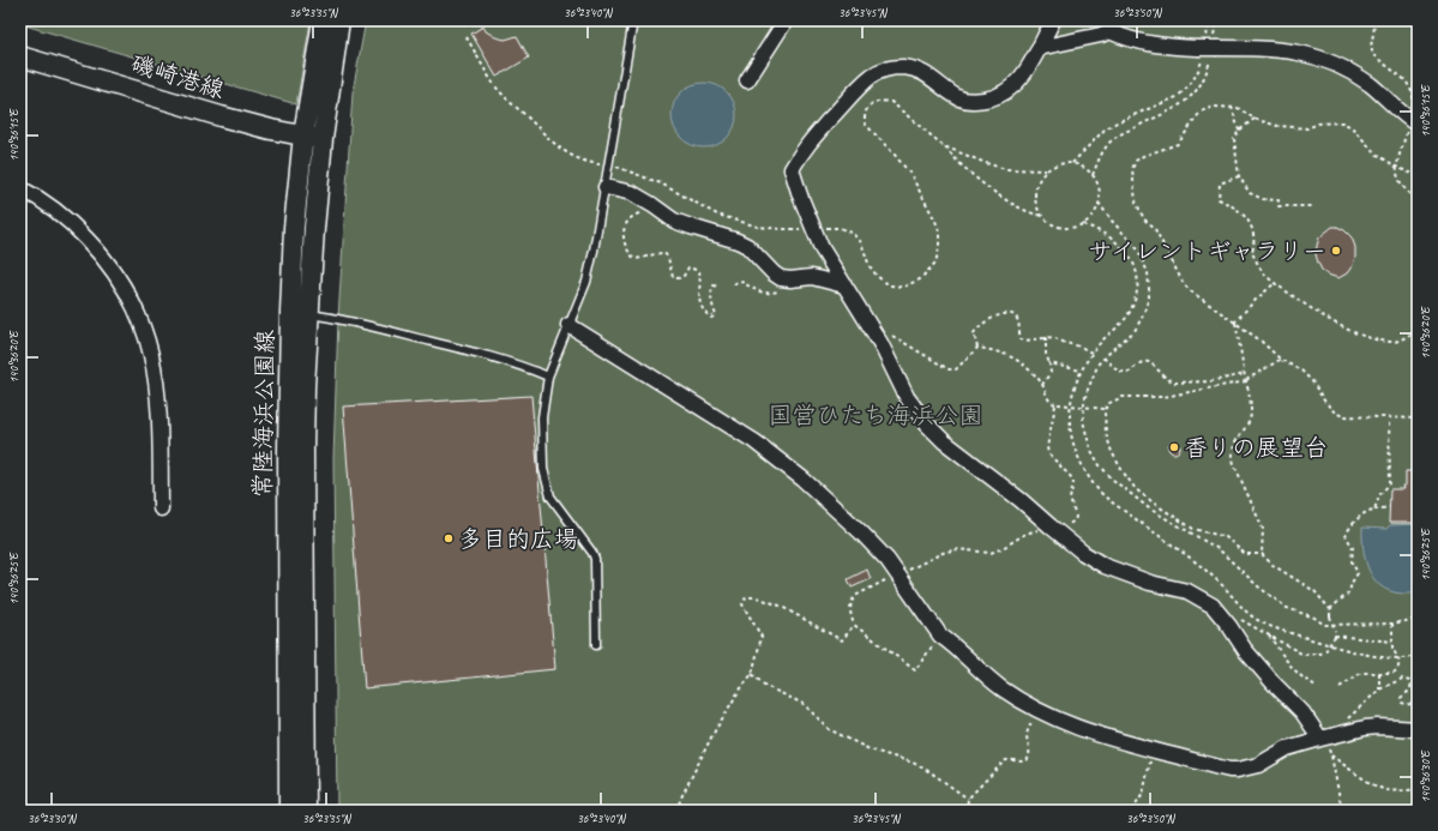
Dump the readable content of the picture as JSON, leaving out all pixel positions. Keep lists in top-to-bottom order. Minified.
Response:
{"streets":{"main road":["磯崎港線","常陸海浜公園線"]},"crossings":[["磯崎港線","常陸海浜公園線"]],"parks":["国営ひたち海浜公園"],"places":["サイレントギャラリー","香りの展望台","多目的広場"],"coordinates":["36°23'35\"N","36°23'40\"N","36°23'45\"N","36°23'50\"N","140°36'15\"E","140°36'20\"E","140°36'25\"E","140°36'30\"E","36°23'30\"N"]}
